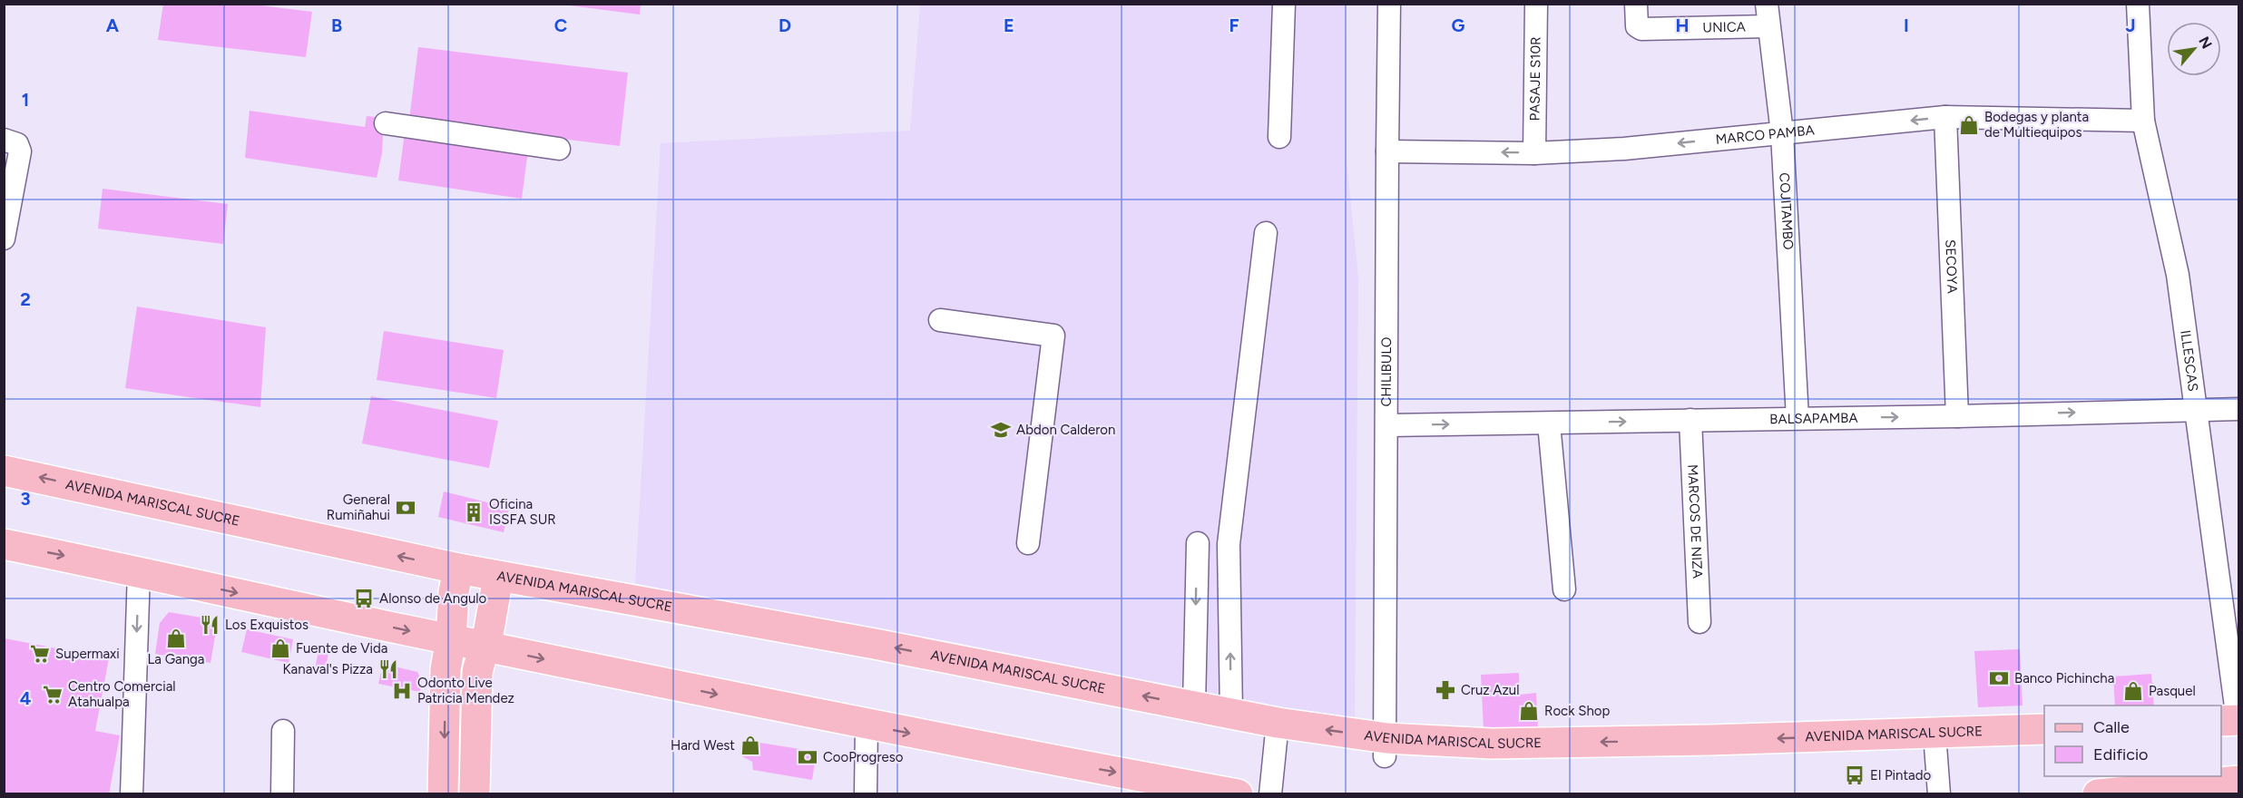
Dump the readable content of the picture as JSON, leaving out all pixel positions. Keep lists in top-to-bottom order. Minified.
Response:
{"streets":{"main road":["AVENIDA MARISCAL SUCRE"],"street":["UNICA","PASAJE S10R","MARCO PAMBA","COJITAMBO","SECOYA","ILLESCAS","CHILIBULO","BALSAPAMBA","MARCOS DE NIZA"]},"crossings":[["UNICA","COJITAMBO"],["PASAJE S10R","MARCO PAMBA"],["MARCO PAMBA","COJITAMBO"],["MARCO PAMBA","SECOYA"],["MARCO PAMBA","ILLESCAS"],["MARCO PAMBA","CHILIBULO"],["COJITAMBO","BALSAPAMBA"],["SECOYA","BALSAPAMBA"],["ILLESCAS","BALSAPAMBA"],["CHILIBULO","BALSAPAMBA"],["CHILIBULO","AVENIDA MARISCAL SUCRE"],["BALSAPAMBA","MARCOS DE NIZA"]],"one_way":["MARCO PAMBA","BALSAPAMBA"],"places":{"shop":["Bodegas y planta de Multiequipos","La Ganga","Fuente de Vida","Pasquel","Rock Shop","Hard West"],"school or university":["Abdon Calderon"],"bank":["General Rumiñahui","Banco Pichincha","CooProgreso"],"building":["Oficina ISSFA SUR"],"bus stop":["Alonso de Angulo","El Pintado"],"restaurant":["Los Exquistos","Kanaval's Pizza"],"supermarket":["Supermaxi","Centro Comercial Atahualpa"],"pharmacy":["Cruz Azul"],"hospital":["Odonto Live Patricia Mendez"]},"legend":["Calle","Edificio"],"north":"top right","grid":{"columns":["A","B","C","D","E","F","G","H","I","J"],"rows":["1","2","3","4"]}}
